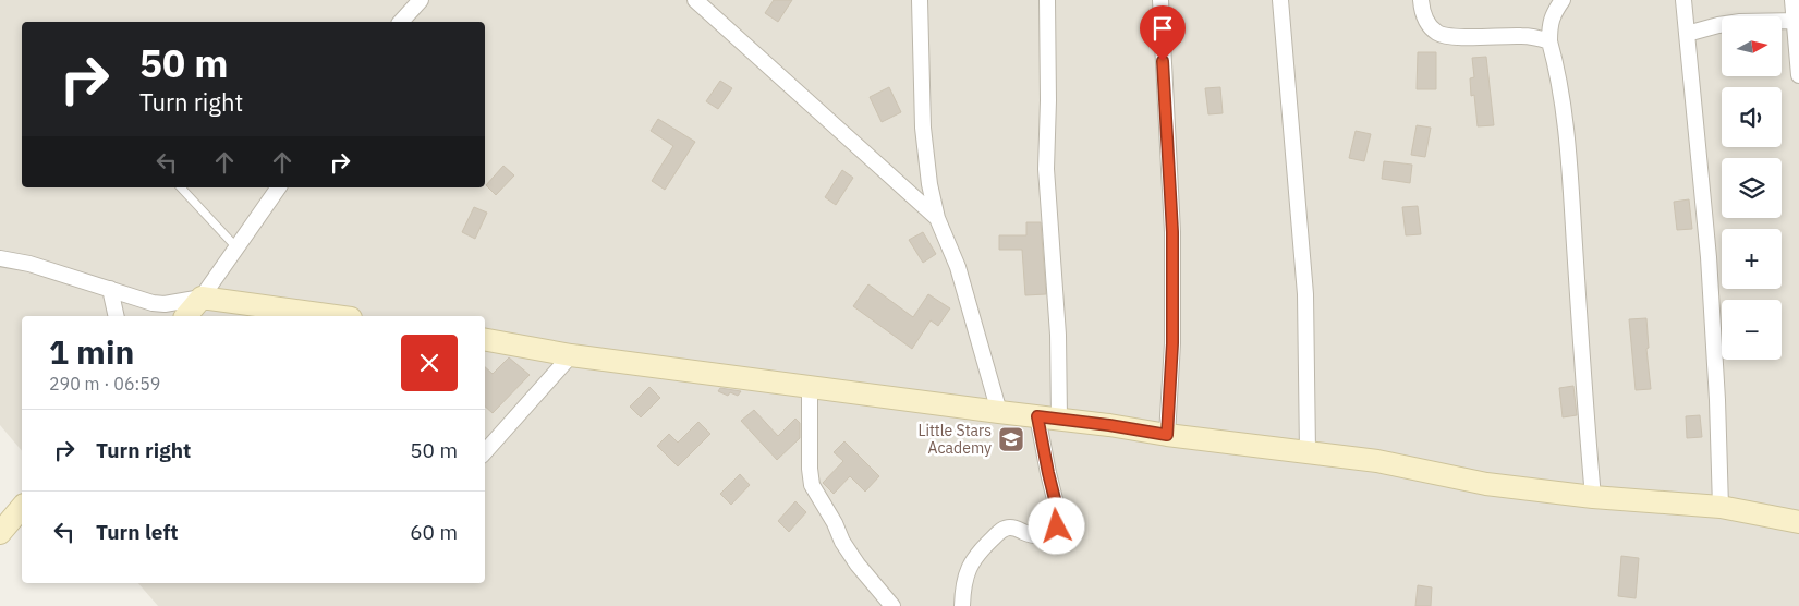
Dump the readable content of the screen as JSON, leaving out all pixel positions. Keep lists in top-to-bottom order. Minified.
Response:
{"places":{"school or university":["Little Stars Academy"]},"north":"right","page":{"map_buttons":["+","−"],"turn":["50 m","Turn right"],"heading":["1 min","290 m · 06:59"],"list":[{"name":"Turn right","value":"50 m"},{"name":"Turn left","value":"60 m"}]}}
